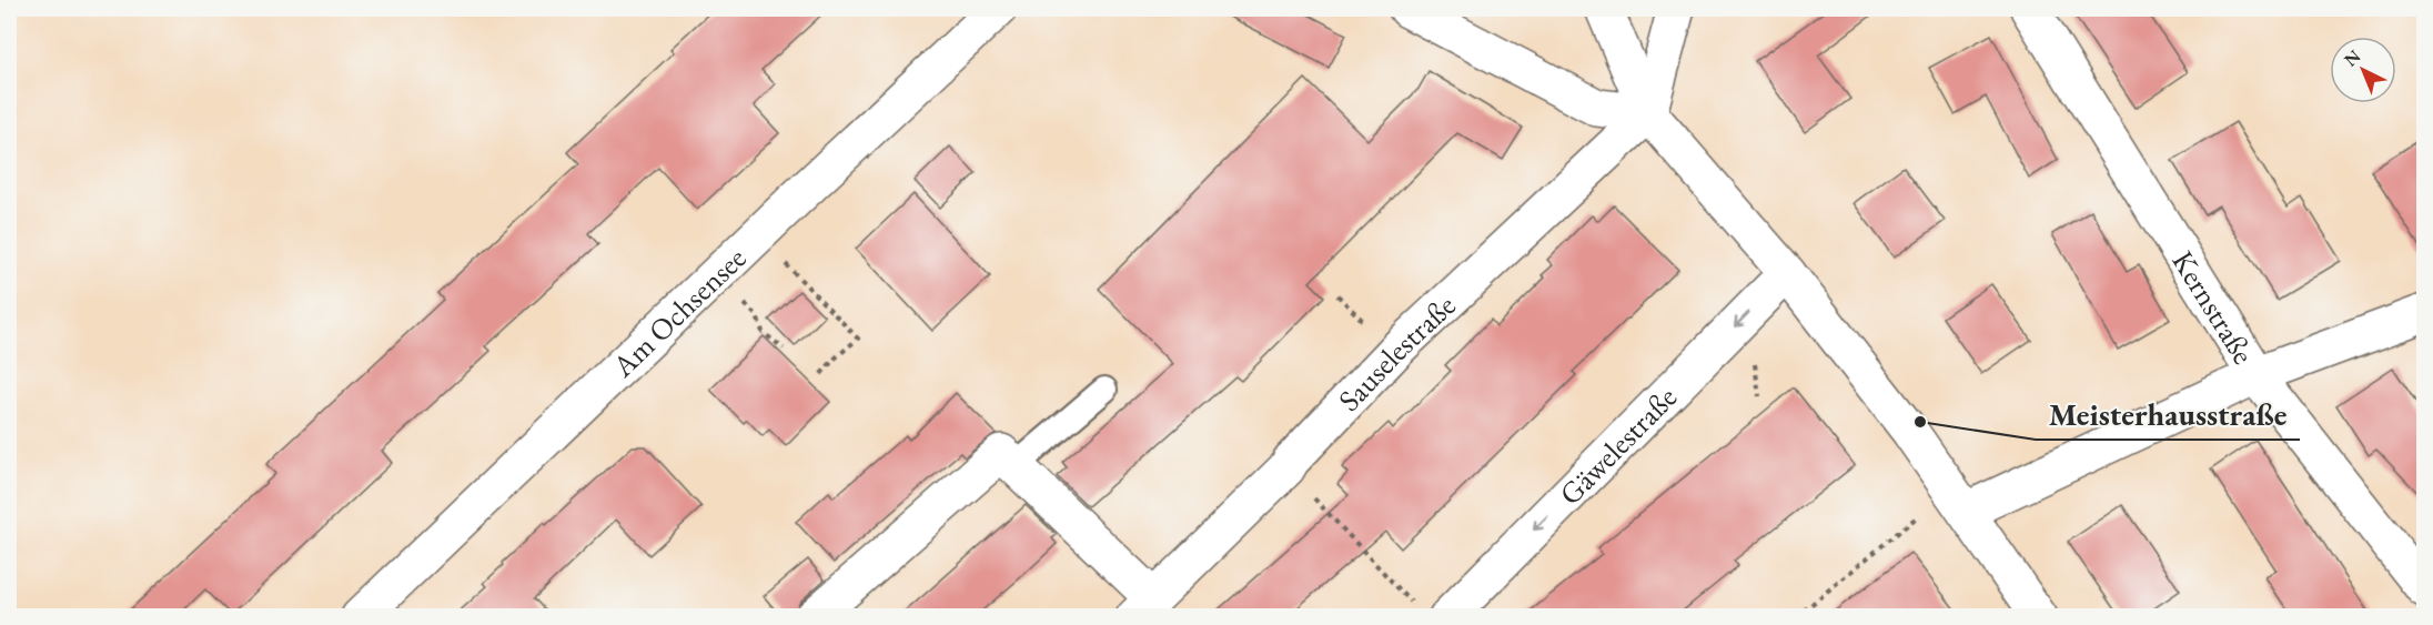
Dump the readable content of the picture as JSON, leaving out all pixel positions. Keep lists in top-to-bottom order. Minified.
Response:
{"streets":{"street":["Kernstraße","Am Ochsensee","Sauselestraße","Gäwelestraße"]},"one_way":["Gäwelestraße"],"places":["Meisterhausstraße"],"north":"top left"}
